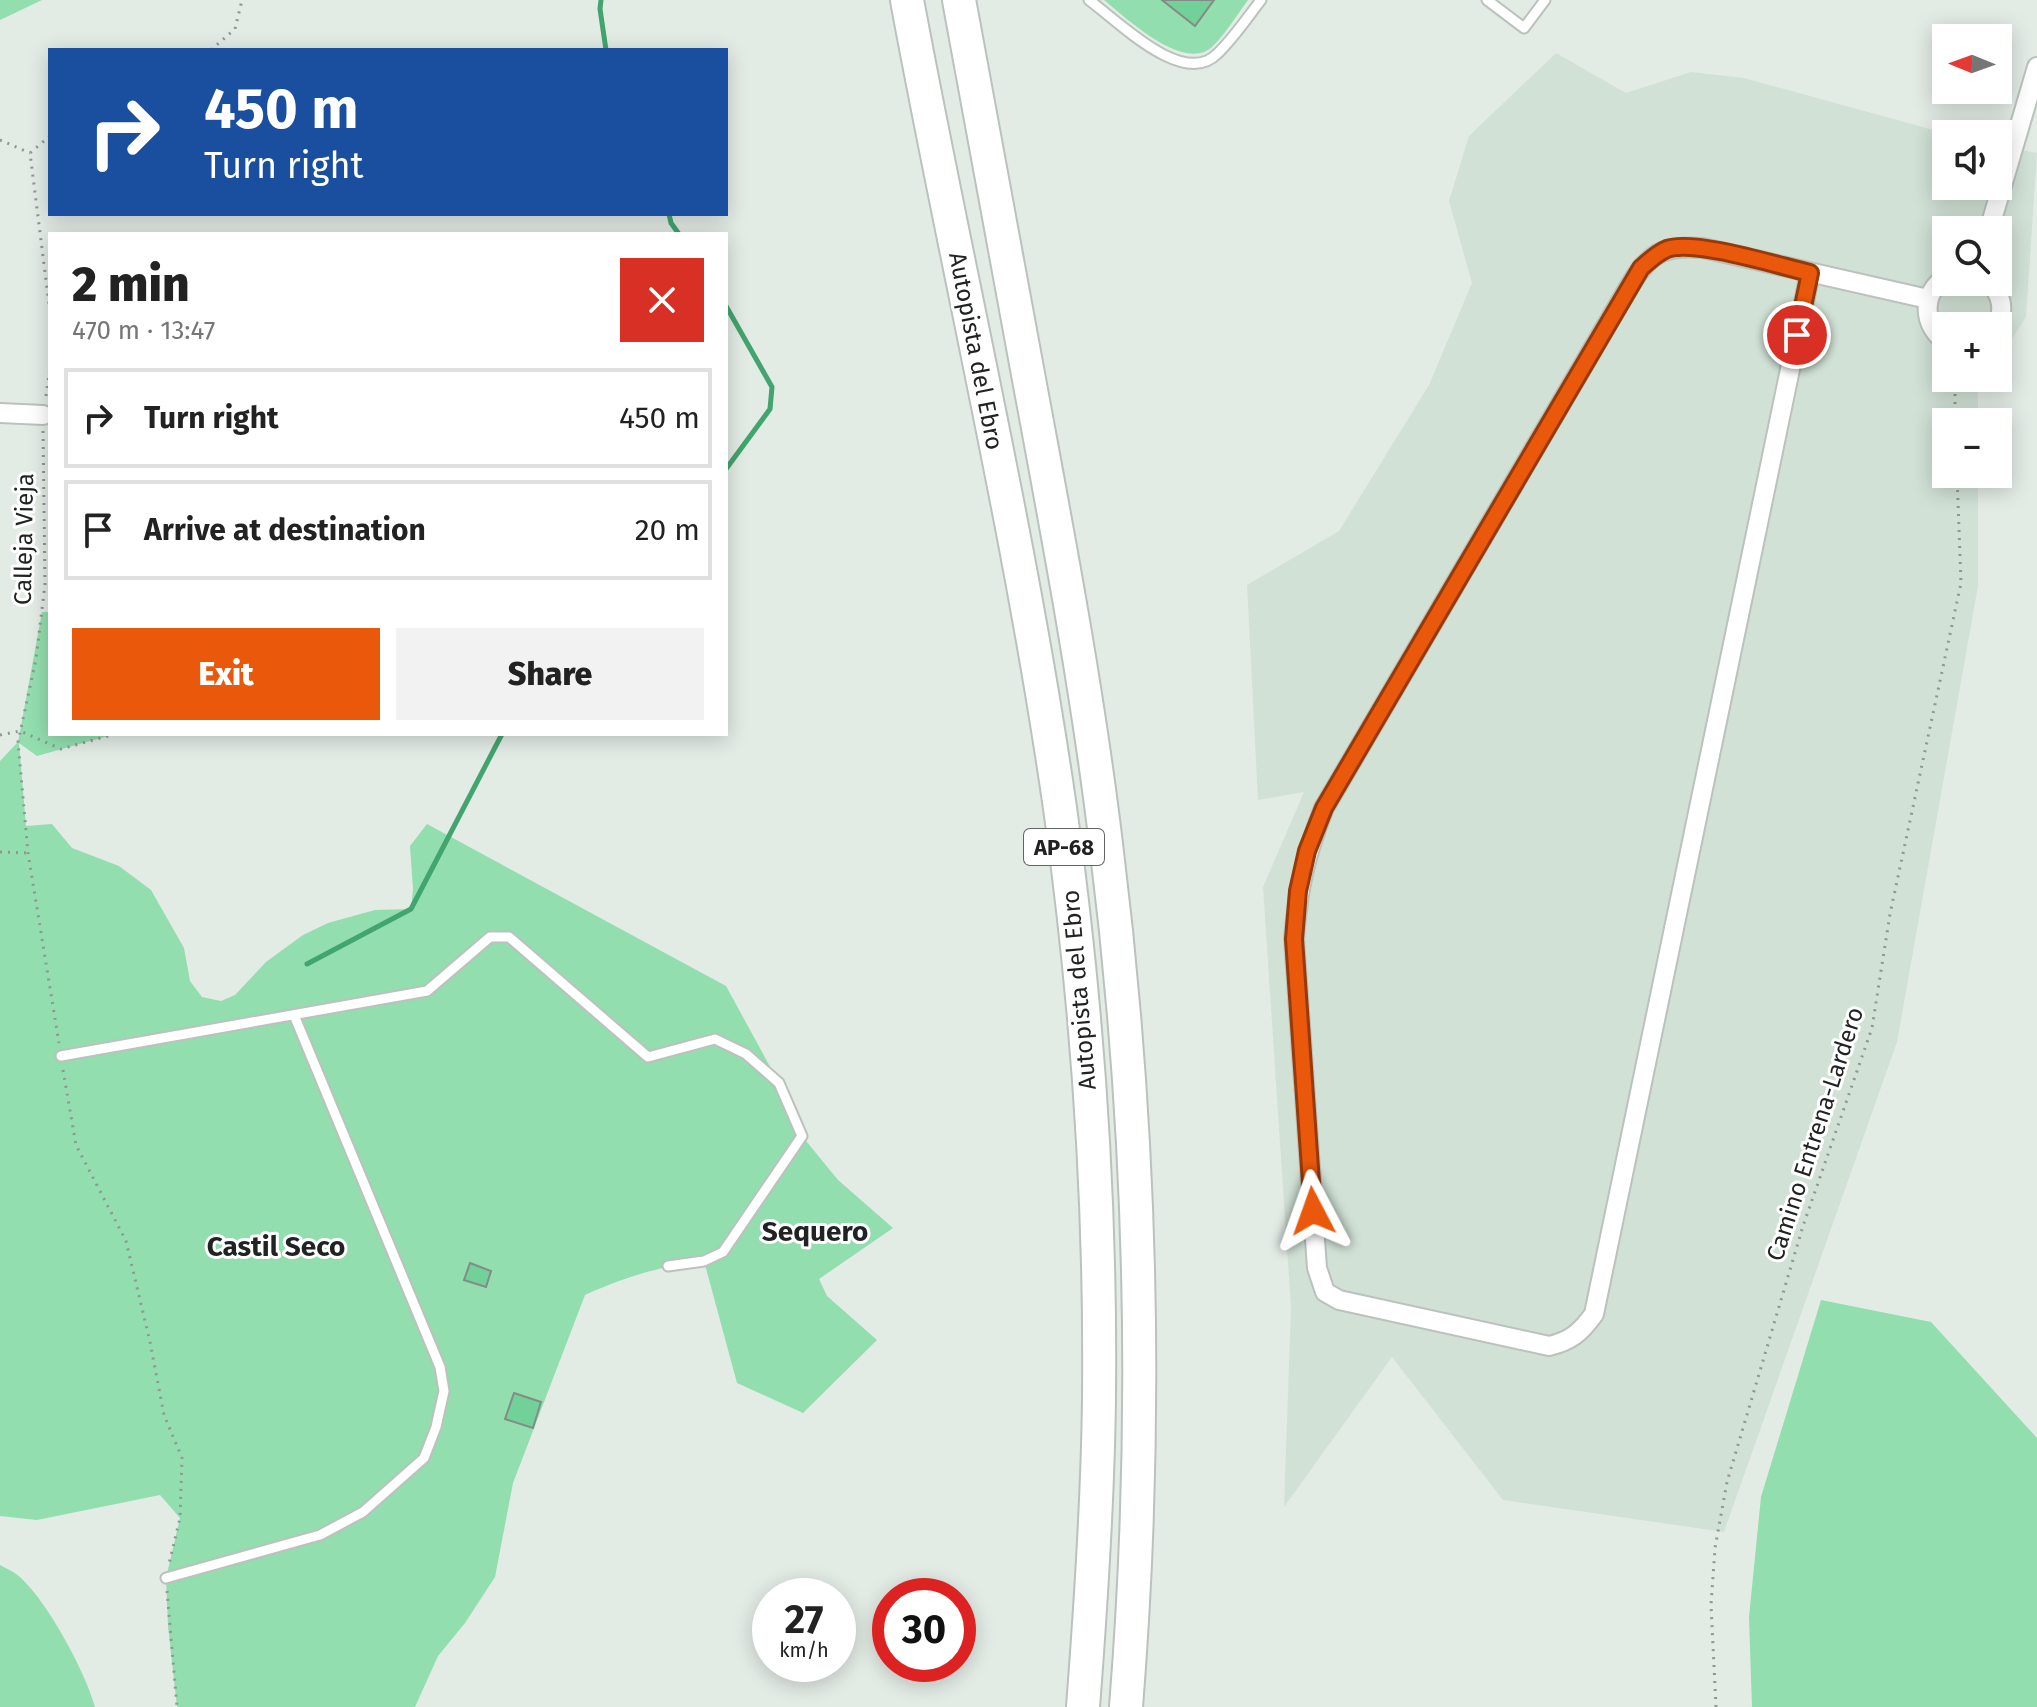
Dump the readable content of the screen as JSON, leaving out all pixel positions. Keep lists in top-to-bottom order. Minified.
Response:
{"streets":{"highway":["Autopista del Ebro","AP-68"],"path":["Calleja Vieja","Camino Entrena-Lardero"]},"districts":["Sequero","Castil Seco"],"north":"left","page":{"map_buttons":["+","−"],"turn":["450 m","Turn right"],"heading":["2 min","470 m · 13:47"],"list":[{"name":"Turn right","value":"450 m"},{"name":"Arrive at destination","value":"20 m"}],"buttons":["Exit","Share"],"speed":"27 km/h","limit":"30"}}
